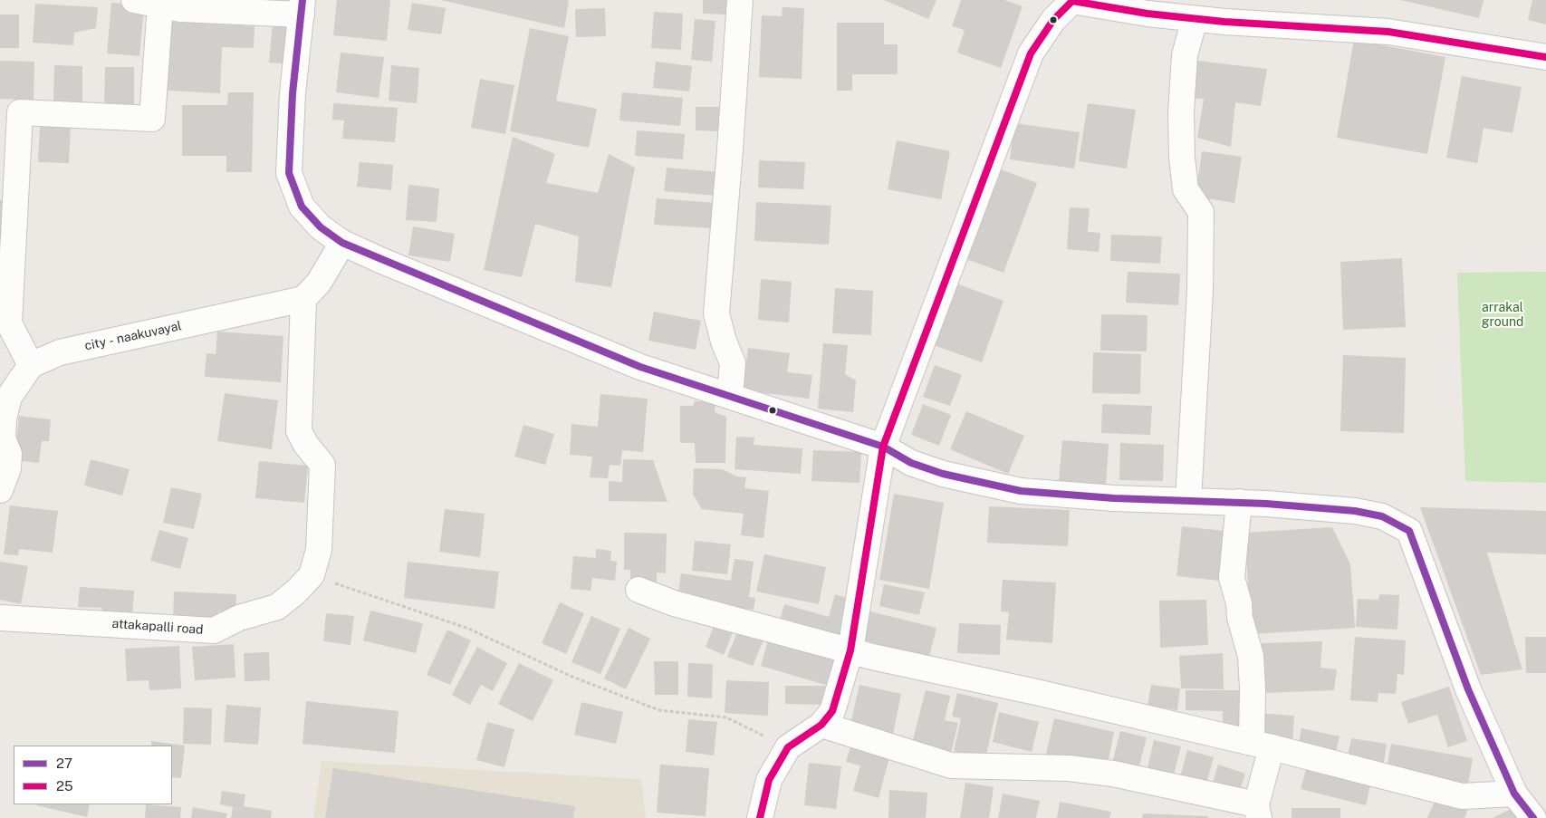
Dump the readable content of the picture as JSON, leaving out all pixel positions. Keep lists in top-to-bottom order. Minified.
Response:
{"streets":{"street":["city - naakuvayal","attakapalli road"]},"crossings":[["city - naakuvayal","attakapalli road"]],"parks":["arrakal ground"],"lines":["transit line 27","transit line 25"],"legend":["27","25"]}
